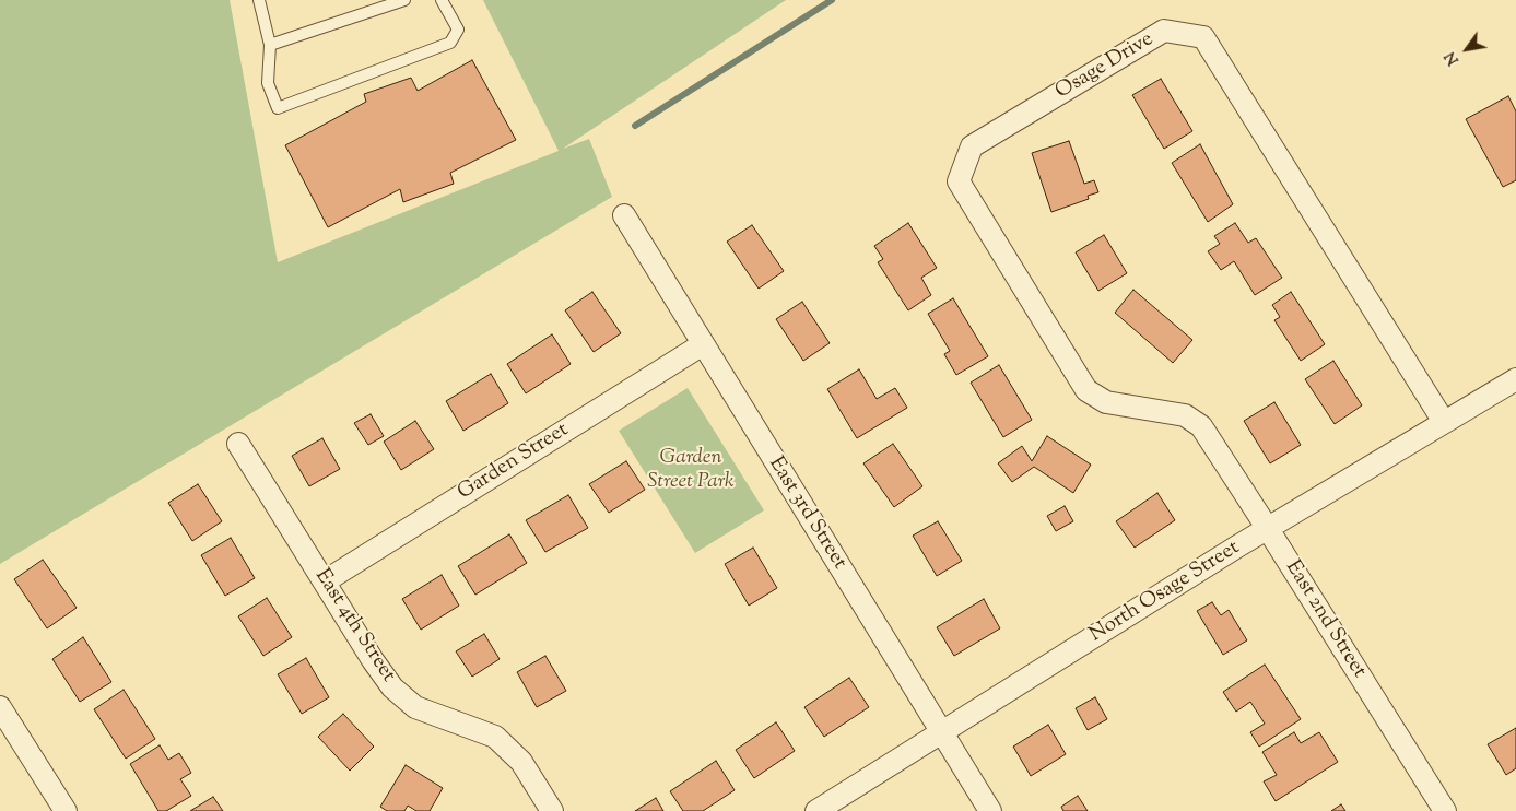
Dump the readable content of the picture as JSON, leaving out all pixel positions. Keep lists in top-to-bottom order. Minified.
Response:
{"streets":{"street":["Osage Drive","Garden Street","East 3rd Street","North Osage Street","East 2nd Street","East 4th Street"]},"crossings":[["Osage Drive","North Osage Street"],["Osage Drive","East 2nd Street"],["Garden Street","East 3rd Street"],["Garden Street","East 4th Street"],["East 3rd Street","North Osage Street"],["North Osage Street","East 2nd Street"]],"parks":["Garden Street Park"],"north":"bottom left"}
